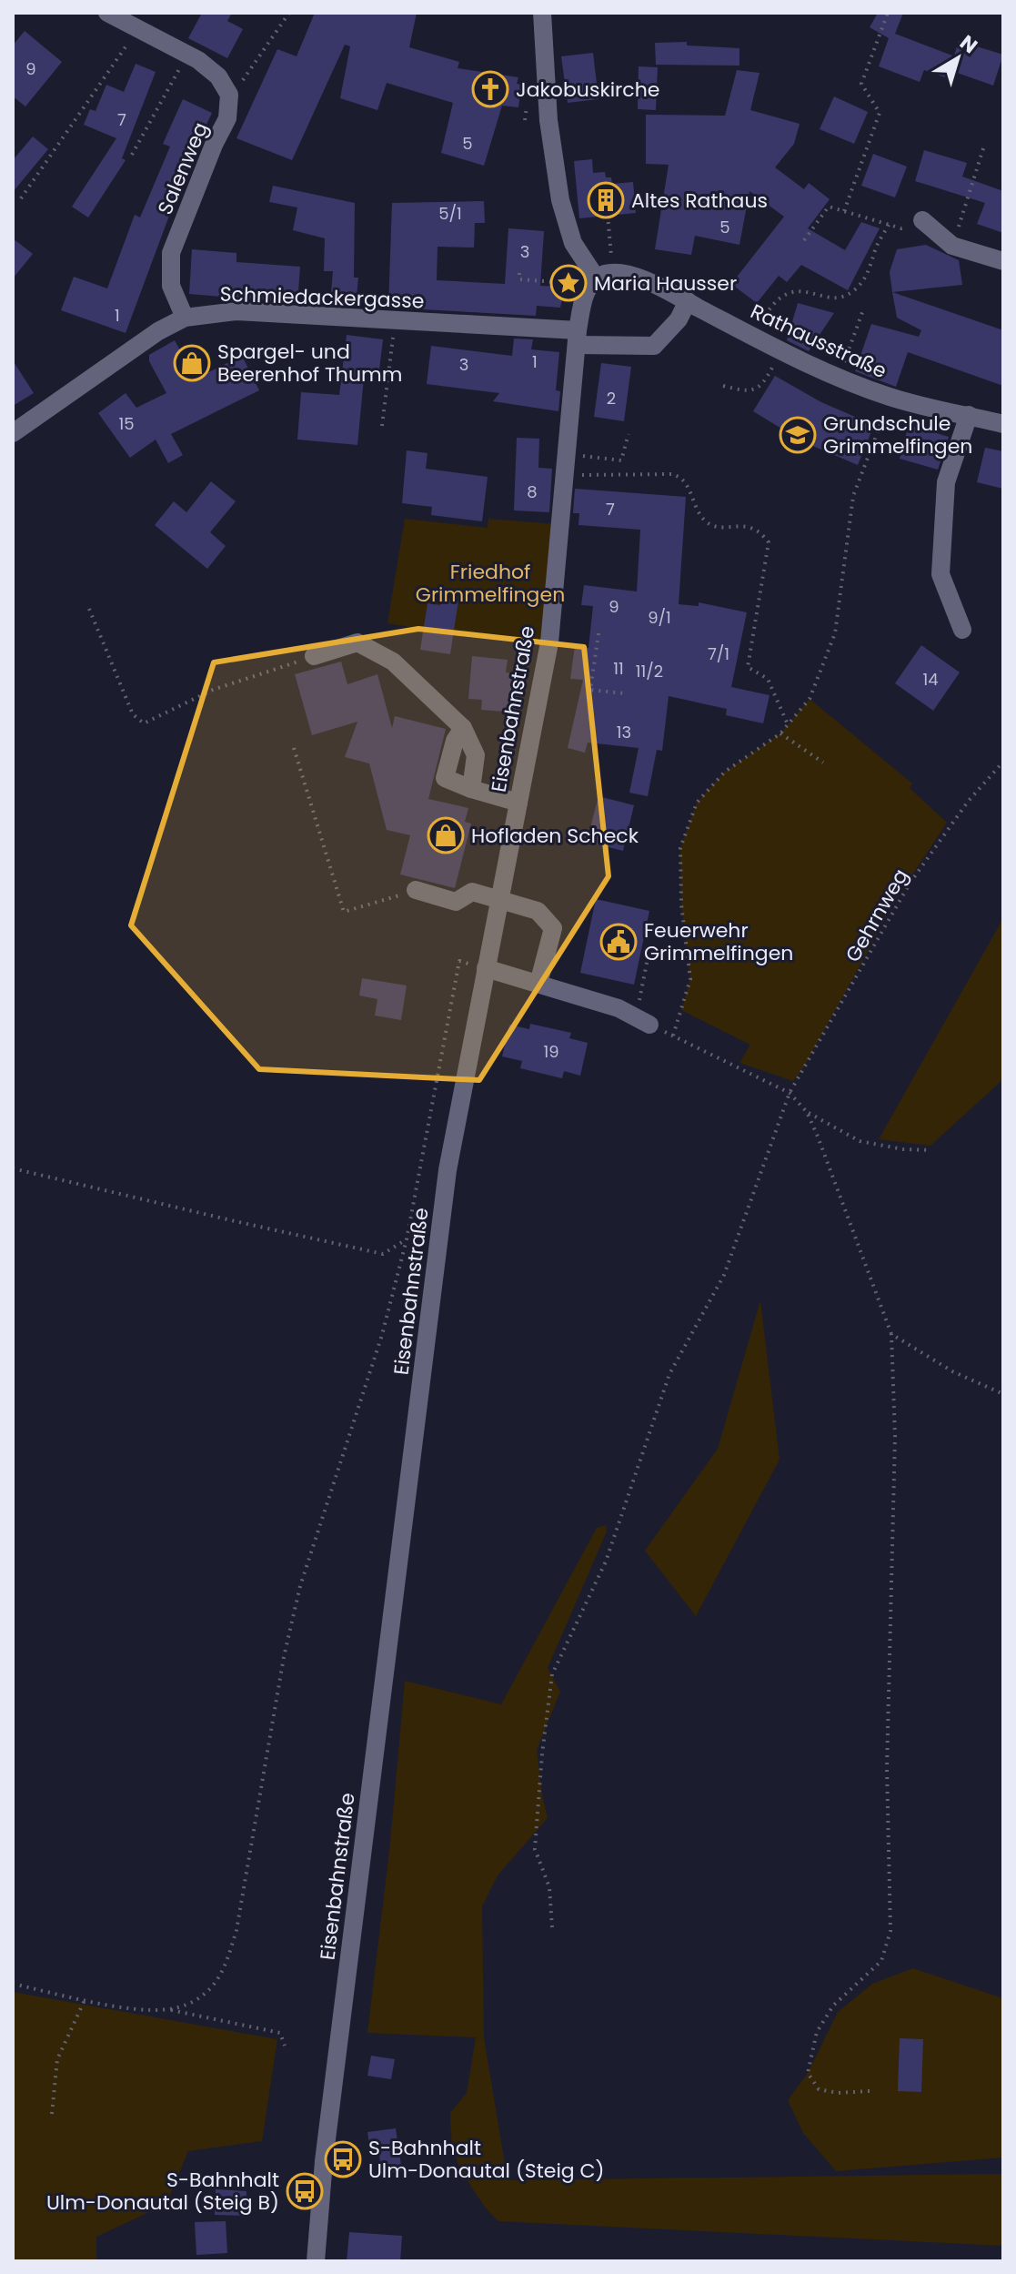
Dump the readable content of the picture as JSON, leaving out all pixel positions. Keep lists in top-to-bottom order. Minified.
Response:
{"streets":{"street":["Salenweg","Schmiedackergasse","Rathausstraße","Eisenbahnstraße"],"path":["Gehrnweg"]},"crossings":[["Salenweg","Schmiedackergasse"],["Schmiedackergasse","Rathausstraße"],["Schmiedackergasse","Eisenbahnstraße"]],"parks":["Friedhof Grimmelfingen"],"places":{"church":["Jakobuskirche"],"building":["Altes Rathaus"],"place":["Maria Hausser"],"shop":["Spargel- und Beerenhof Thumm","Hofladen Scheck"],"school or university":["Grundschule Grimmelfingen"],"public building":["Feuerwehr Grimmelfingen"],"bus stop":["S-Bahnhalt Ulm-Donautal (Steig C)","S-Bahnhalt Ulm-Donautal (Steig B)"]},"house_numbers":["9","7","5","5/1","5","3","1","1","3","2","15","8","7","9","9/1","7/1","11","11/2","14","13","19"],"north":"top right"}
